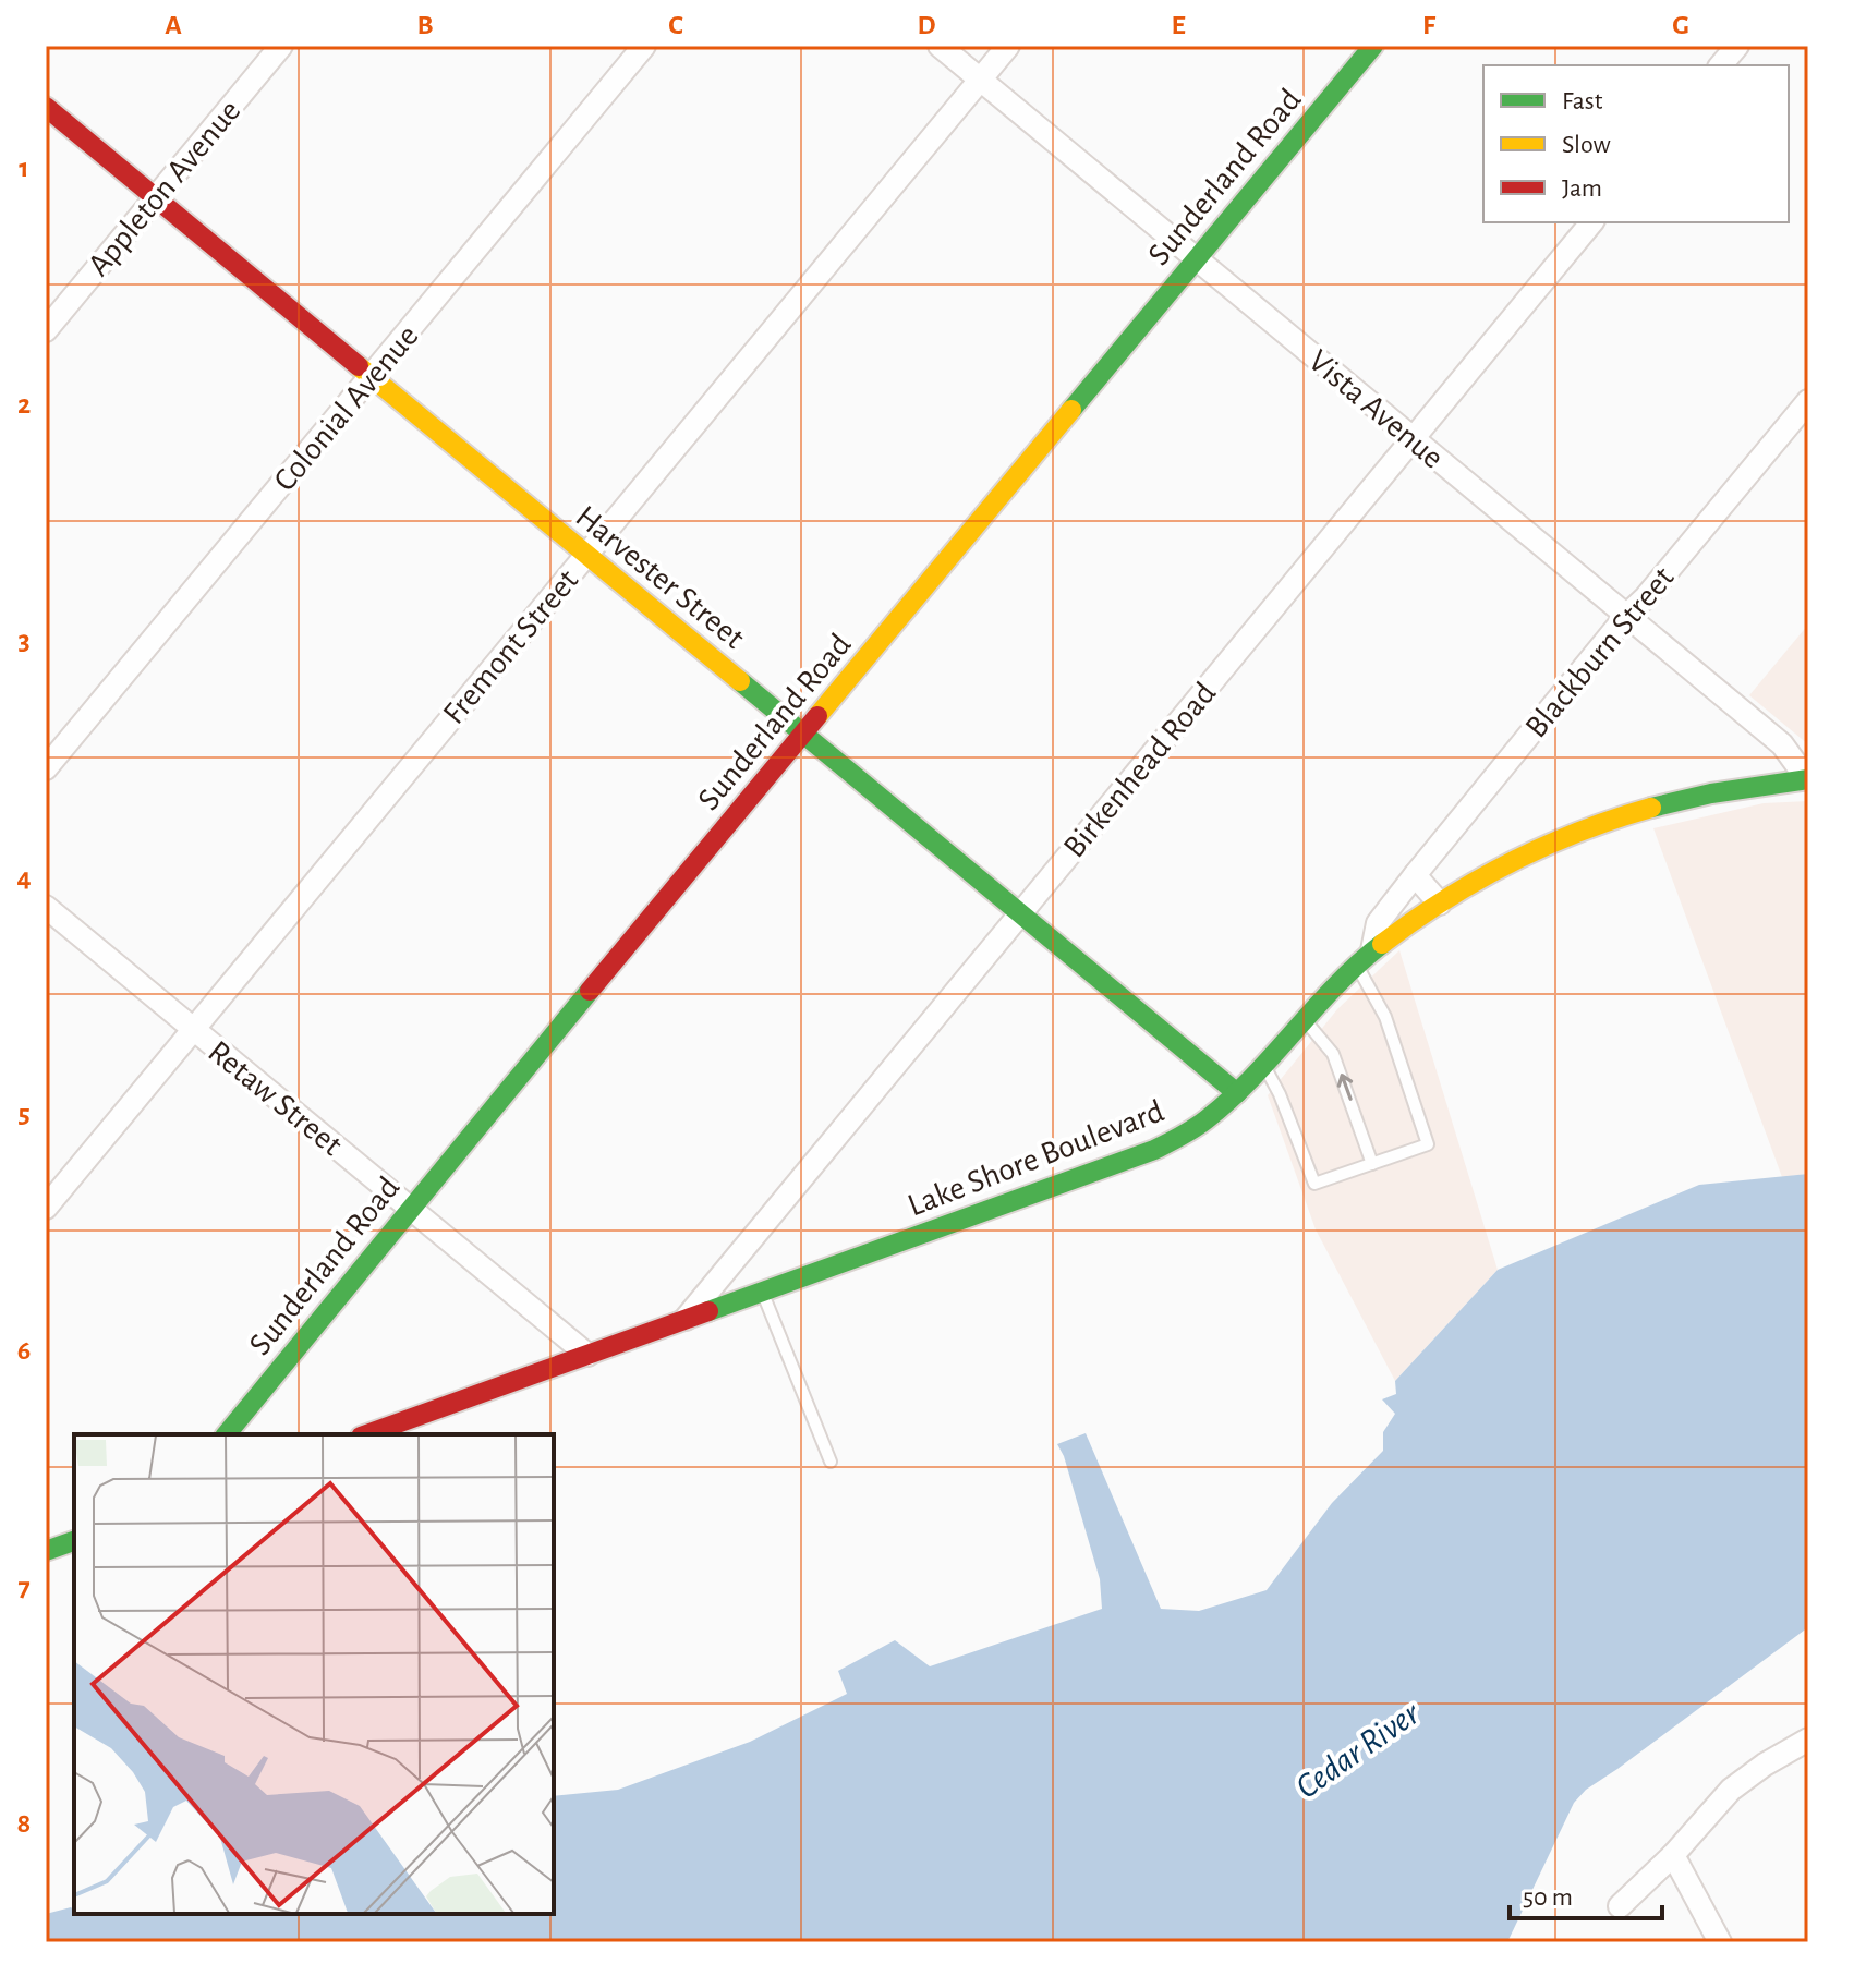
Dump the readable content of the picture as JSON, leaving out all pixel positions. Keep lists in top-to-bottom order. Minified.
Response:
{"streets":{"street":["Sunderland Road","Appleton Avenue","Colonial Avenue","Vista Avenue","Harvester Street","Fremont Street","Blackburn Street","Birkenhead Road","Retaw Street","Lake Shore Boulevard"]},"crossings":[["Sunderland Road","Vista Avenue"],["Sunderland Road","Harvester Street"],["Sunderland Road","Retaw Street"],["Appleton Avenue","Harvester Street"],["Colonial Avenue","Harvester Street"],["Vista Avenue","Fremont Street"],["Vista Avenue","Blackburn Street"],["Vista Avenue","Birkenhead Road"],["Vista Avenue","Lake Shore Boulevard"],["Harvester Street","Fremont Street"],["Harvester Street","Birkenhead Road"],["Harvester Street","Lake Shore Boulevard"],["Fremont Street","Retaw Street"],["Blackburn Street","Lake Shore Boulevard"],["Birkenhead Road","Lake Shore Boulevard"],["Retaw Street","Lake Shore Boulevard"]],"water":["Cedar River"],"legend":["Fast","Slow","Jam"],"scale_bar":"50 m","grid":{"columns":["A","B","C","D","E","F","G"],"rows":["1","2","3","4","5","6","7","8"]}}
